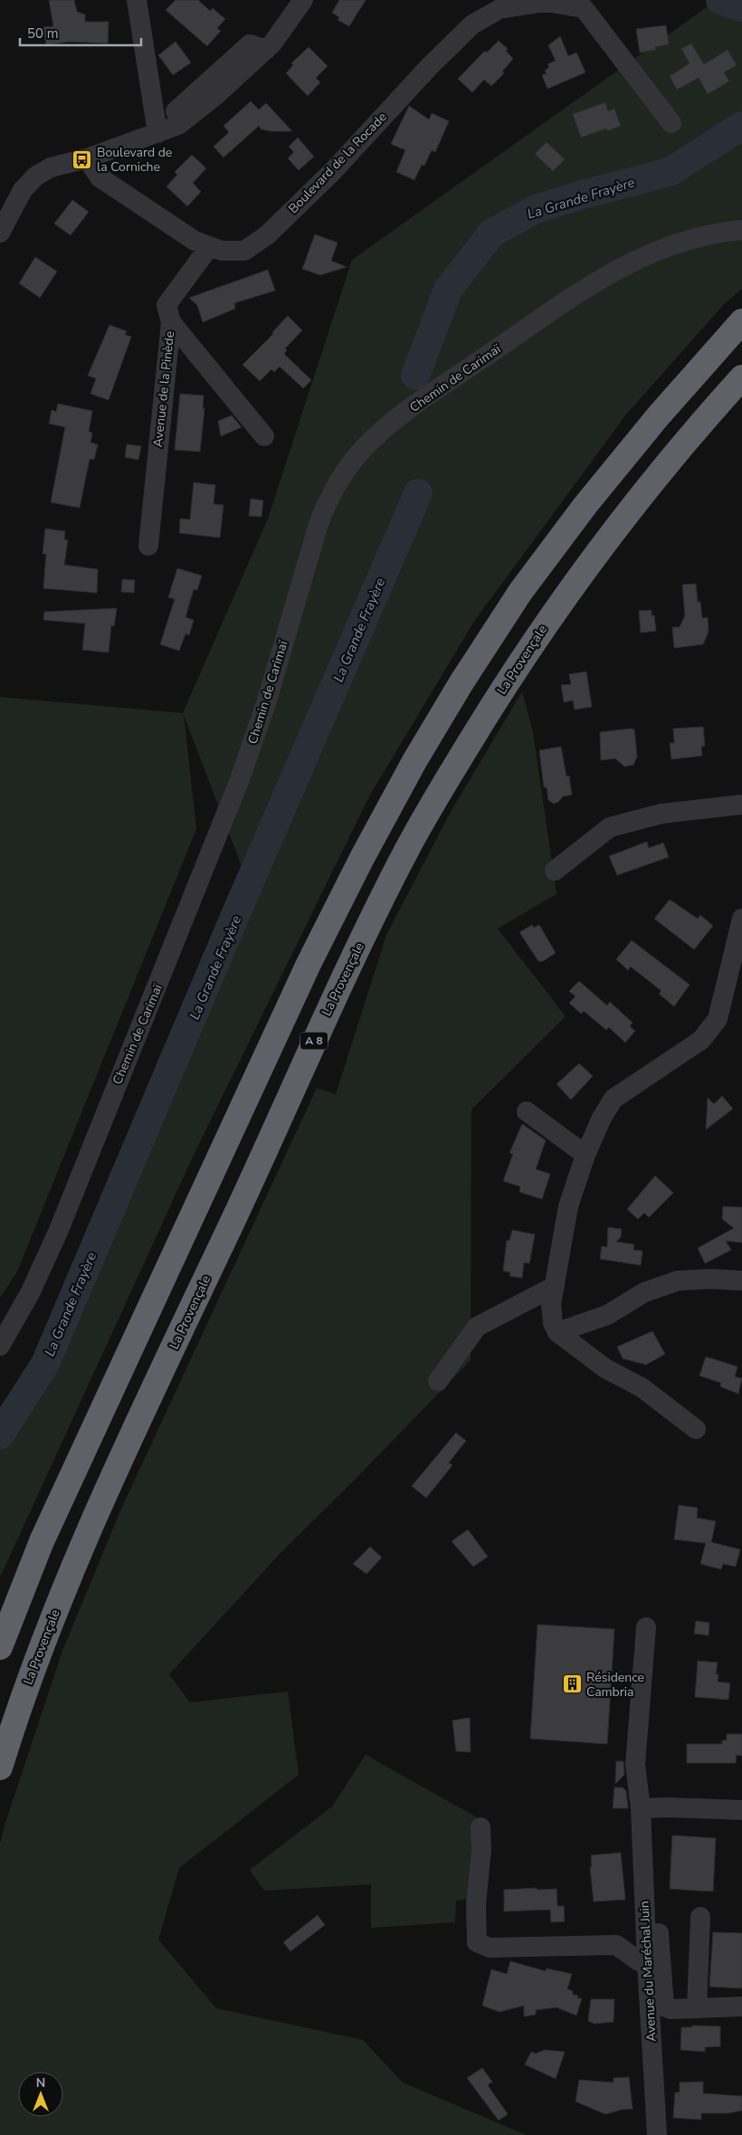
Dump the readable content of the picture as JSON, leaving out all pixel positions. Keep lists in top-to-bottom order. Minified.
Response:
{"streets":{"highway":["La Provençale","A 8"],"street":["Boulevard de la Rocade","Chemin de Carimaï","Avenue de la Pinède","Avenue du Maréchal Juin"]},"crossings":[["Boulevard de la Rocade","Avenue de la Pinède"]],"water":["La Grande Frayère"],"places":{"bus stop":["Boulevard de la Corniche"],"building":["Résidence Cambria"]},"scale_bar":"50 m","north":"top"}
